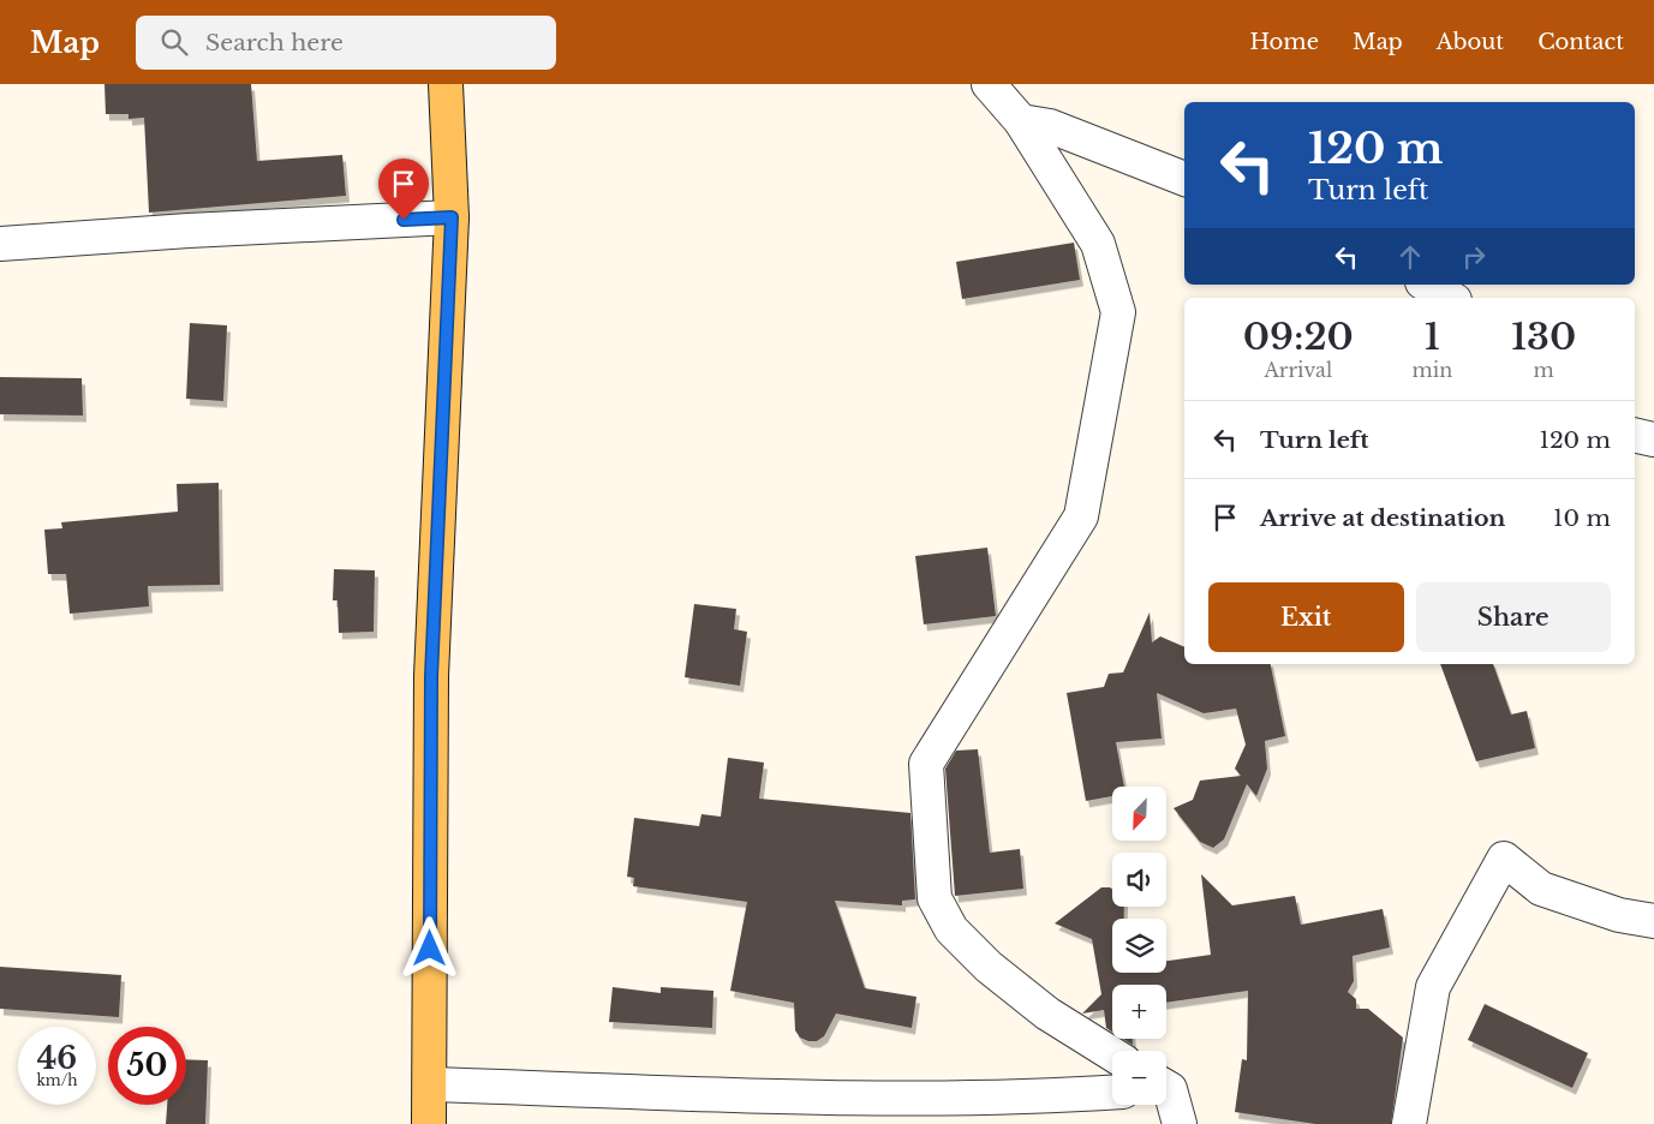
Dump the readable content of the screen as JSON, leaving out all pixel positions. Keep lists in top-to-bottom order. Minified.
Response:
{"north":"bottom left","page":{"header":"Map","search":"Search here","nav":["Home","Map","About","Contact"],"turn":["120 m","Turn left"],"eta":["09:20","Arrival","1","min","130","m"],"list":[{"name":"Turn left","value":"120 m"},{"name":"Arrive at destination","value":"10 m"}],"buttons":["Exit","Share"],"map_buttons":["+","−"],"speed":"46 km/h","limit":"50"}}
